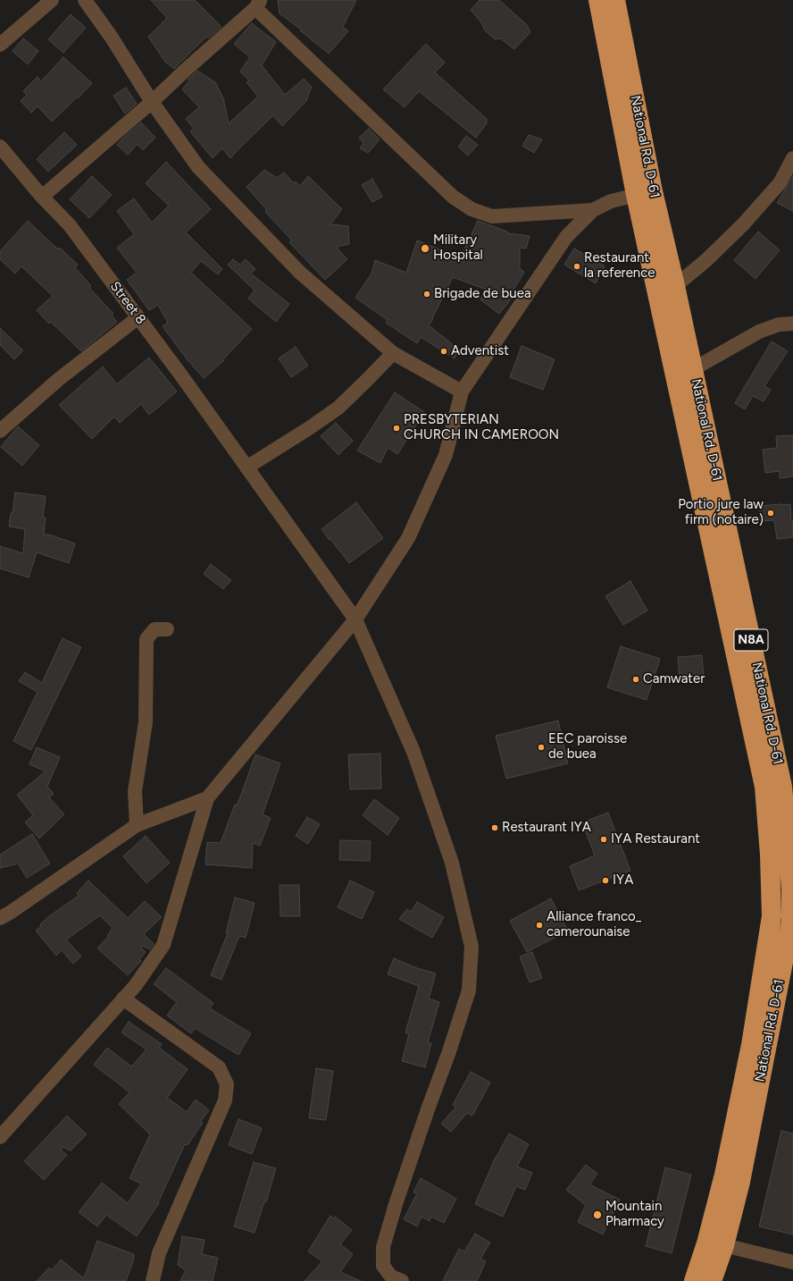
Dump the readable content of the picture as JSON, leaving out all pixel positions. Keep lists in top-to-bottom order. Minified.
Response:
{"streets":{"highway":["National Rd. D-61","N8A"],"street":["Street 8"]},"places":["Military Hospital","Restaurant la reference","Brigade de buea","Adventist","PRESBYTERIAN CHURCH IN CAMEROON","Portio jure law firm (notaire)","Camwater","EEC paroisse de buea","Restaurant IYA","IYA Restaurant","IYA","Alliance franco_ camerounaise","Mountain Pharmacy"]}
